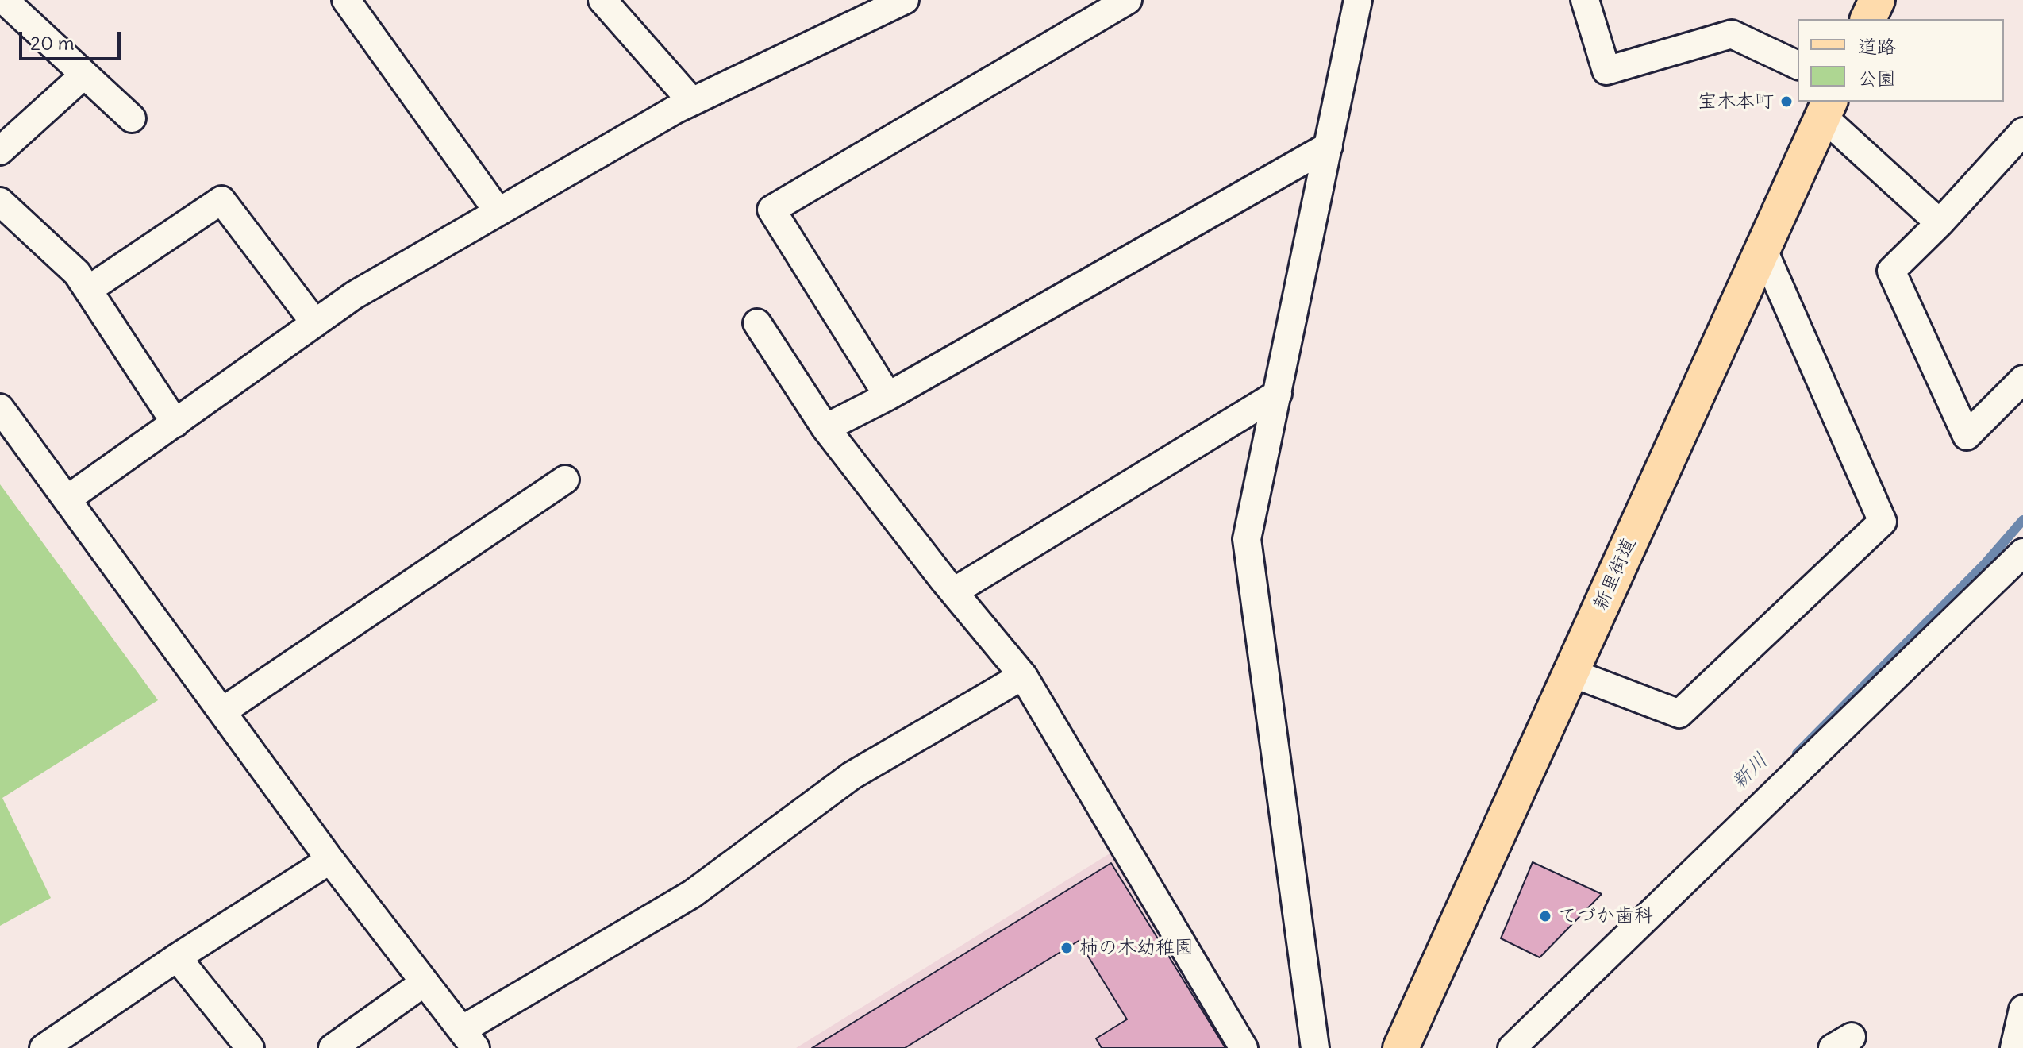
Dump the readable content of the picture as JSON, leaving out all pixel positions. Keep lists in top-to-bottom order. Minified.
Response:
{"streets":{"main road":["新里街道"]},"water":["新川"],"places":["宝木本町","てづか歯科","柿の木幼稚園"],"legend":["道路","公園"],"scale_bar":"20 m"}
